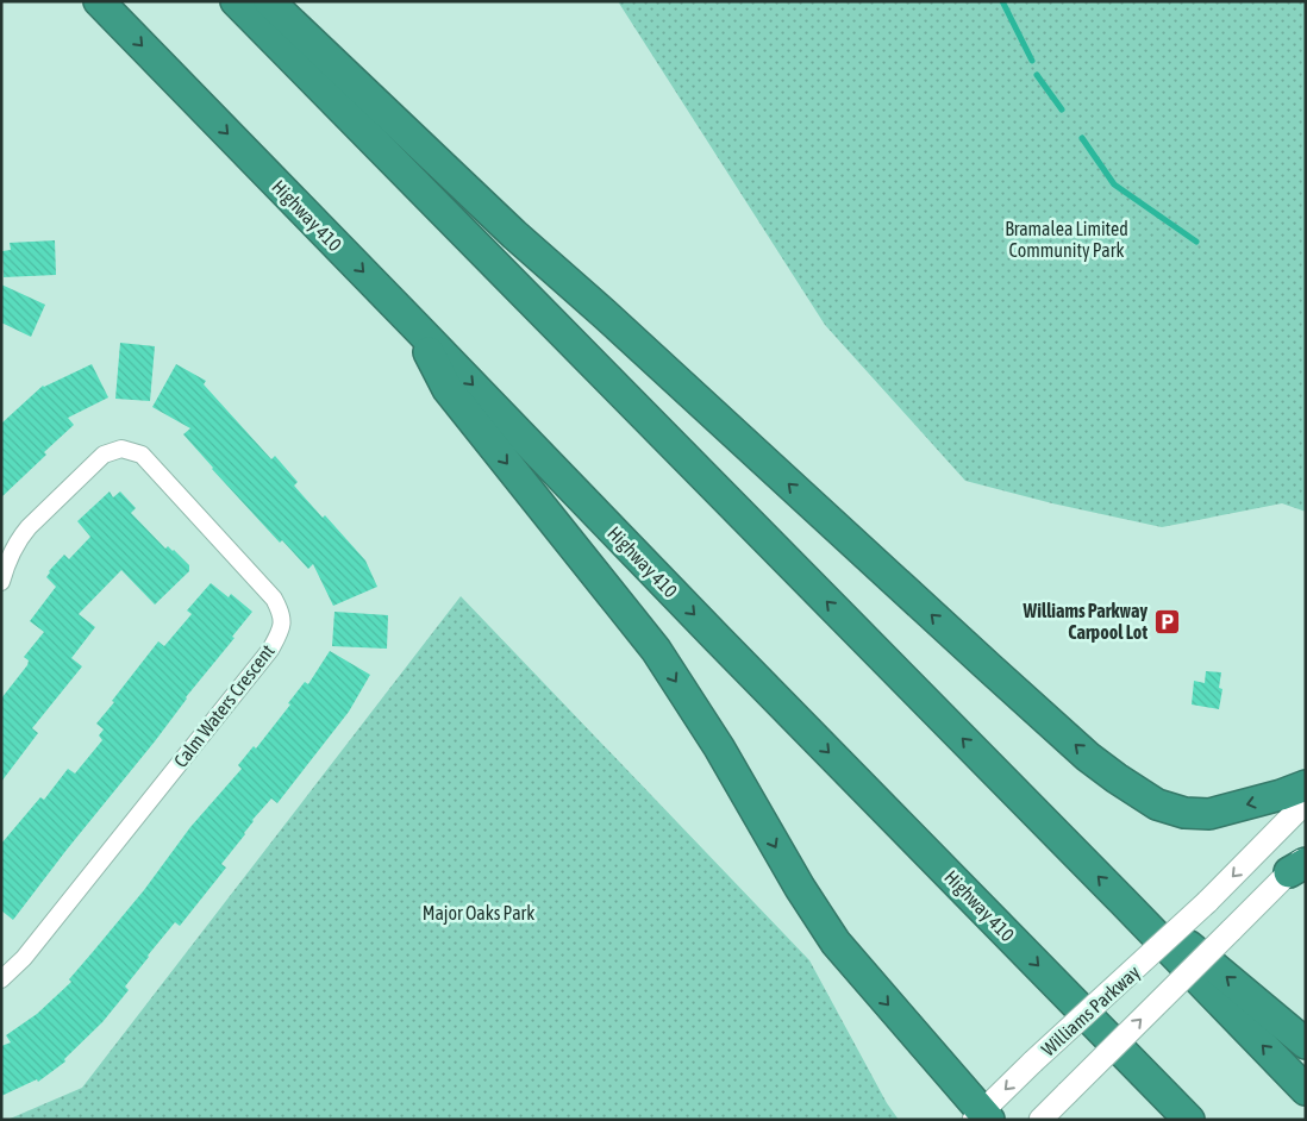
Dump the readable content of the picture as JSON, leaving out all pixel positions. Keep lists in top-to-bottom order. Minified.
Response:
{"streets":{"highway":["Highway 410"],"main road":["Williams Parkway"],"street":["Calm Waters Crescent"]},"parks":["Bramalea Limited Community Park","Major Oaks Park"],"places":{"parking":["Williams Parkway Carpool Lot"]}}
